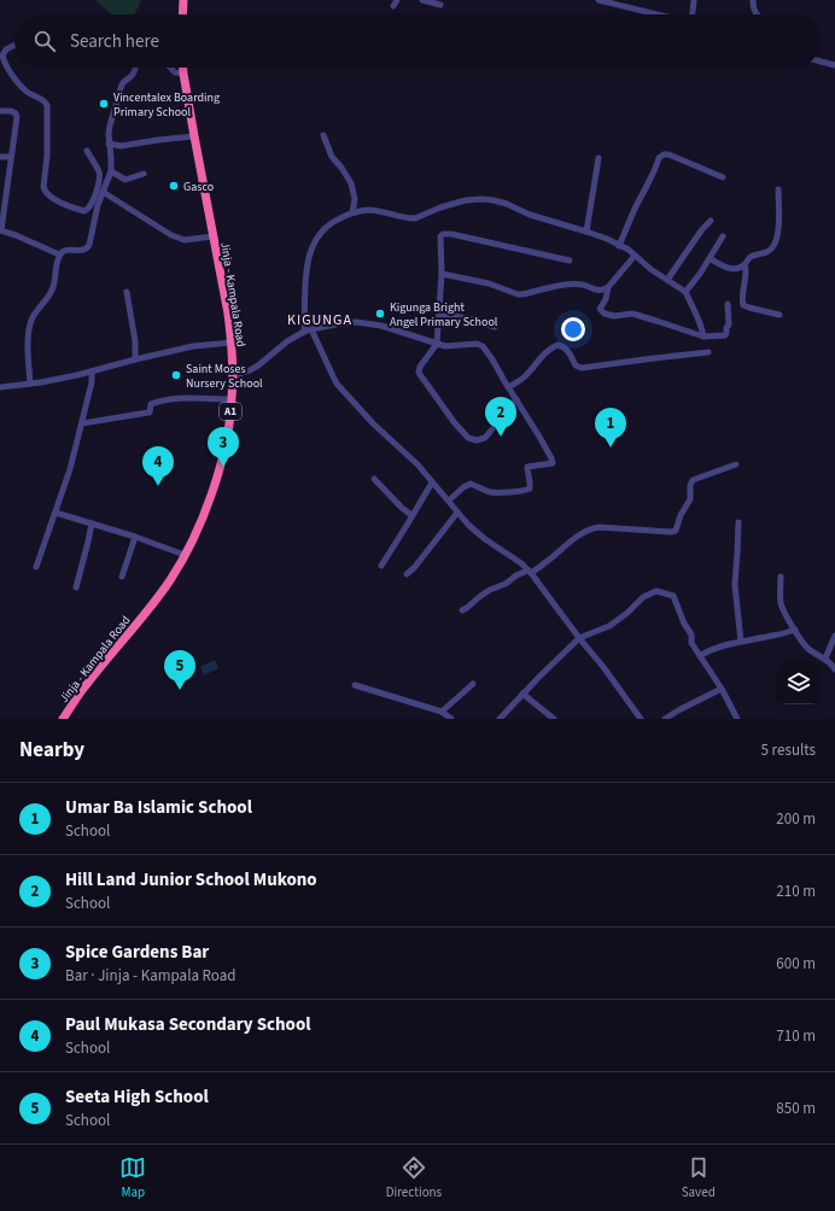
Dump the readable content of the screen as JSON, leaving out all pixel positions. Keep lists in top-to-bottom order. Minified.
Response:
{"streets":{"highway":["Jinja - Kampala Road","A1"]},"districts":["KIGUNGA"],"places":["Vincentalex Boarding Primary School","Gasco","Kigunga Bright Angel Primary School","Saint Moses Nursery School"],"page":{"search":"Search here","pins":["2","1","3","4","5"],"heading":["Nearby","5 results"],"list":[{"mark":"1","name":"Umar Ba Islamic School","note":"School","value":"200 m"},{"mark":"2","name":"Hill Land Junior School Mukono","note":"School","value":"210 m"},{"mark":"3","name":"Spice Gardens Bar","note":"Bar · Jinja - Kampala Road","value":"600 m"},{"mark":"4","name":"Paul Mukasa Secondary School","note":"School","value":"710 m"},{"mark":"5","name":"Seeta High School","note":"School","value":"850 m"}],"nav":["Map","Directions","Saved"]}}
